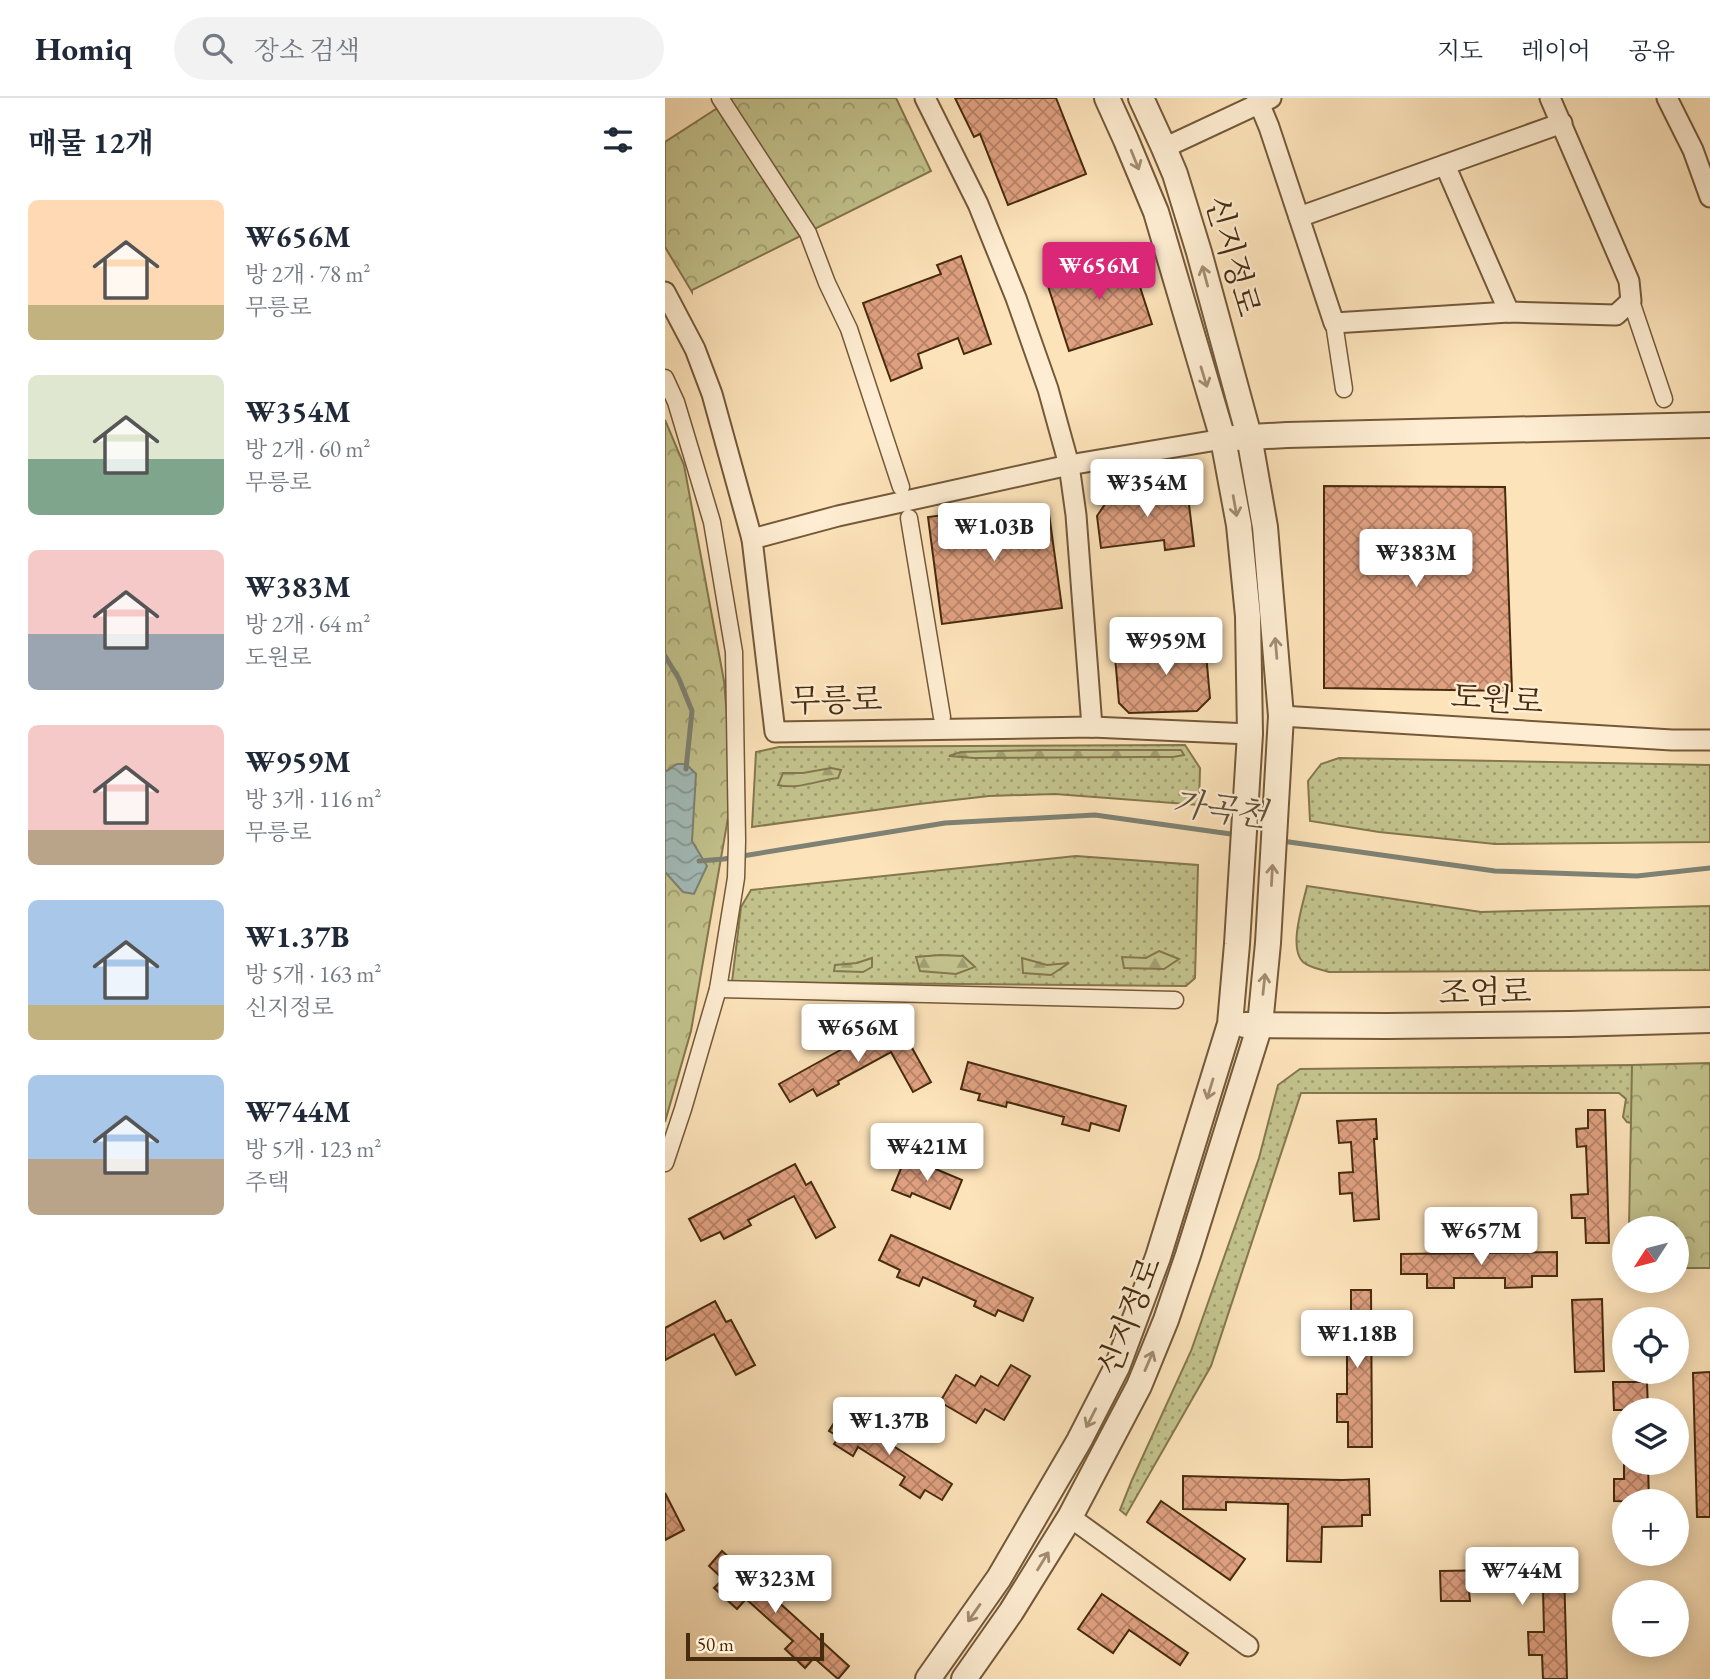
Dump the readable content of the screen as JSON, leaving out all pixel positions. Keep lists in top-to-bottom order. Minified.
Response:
{"streets":{"street":["신지정로","도원로","무릉로","조엄로"]},"crossings":[["신지정로","도원로"],["신지정로","무릉로"],["신지정로","조엄로"]],"water":["가곡천"],"scale_bar":"50 m","north":"bottom left","page":{"header":"Homiq","search":"장소 검색","nav":["지도","레이어","공유"],"heading":"매물 12개","list":[{"name":"₩656M","note":"방 2개 · 78 m² · 무릉로"},{"name":"₩354M","note":"방 2개 · 60 m² · 무릉로"},{"name":"₩383M","note":"방 2개 · 64 m² · 도원로"},{"name":"₩959M","note":"방 3개 · 116 m² · 무릉로"},{"name":"₩1.37B","note":"방 5개 · 163 m² · 신지정로"},{"name":"₩744M","note":"방 5개 · 123 m² · 주택"}],"price":["₩656M","₩354M","₩1.03B","₩383M","₩959M","₩656M","₩421M","₩657M","₩1.18B","₩1.37B","₩744M","₩323M"],"map_buttons":["+","−"],"scale":"50 m"}}
